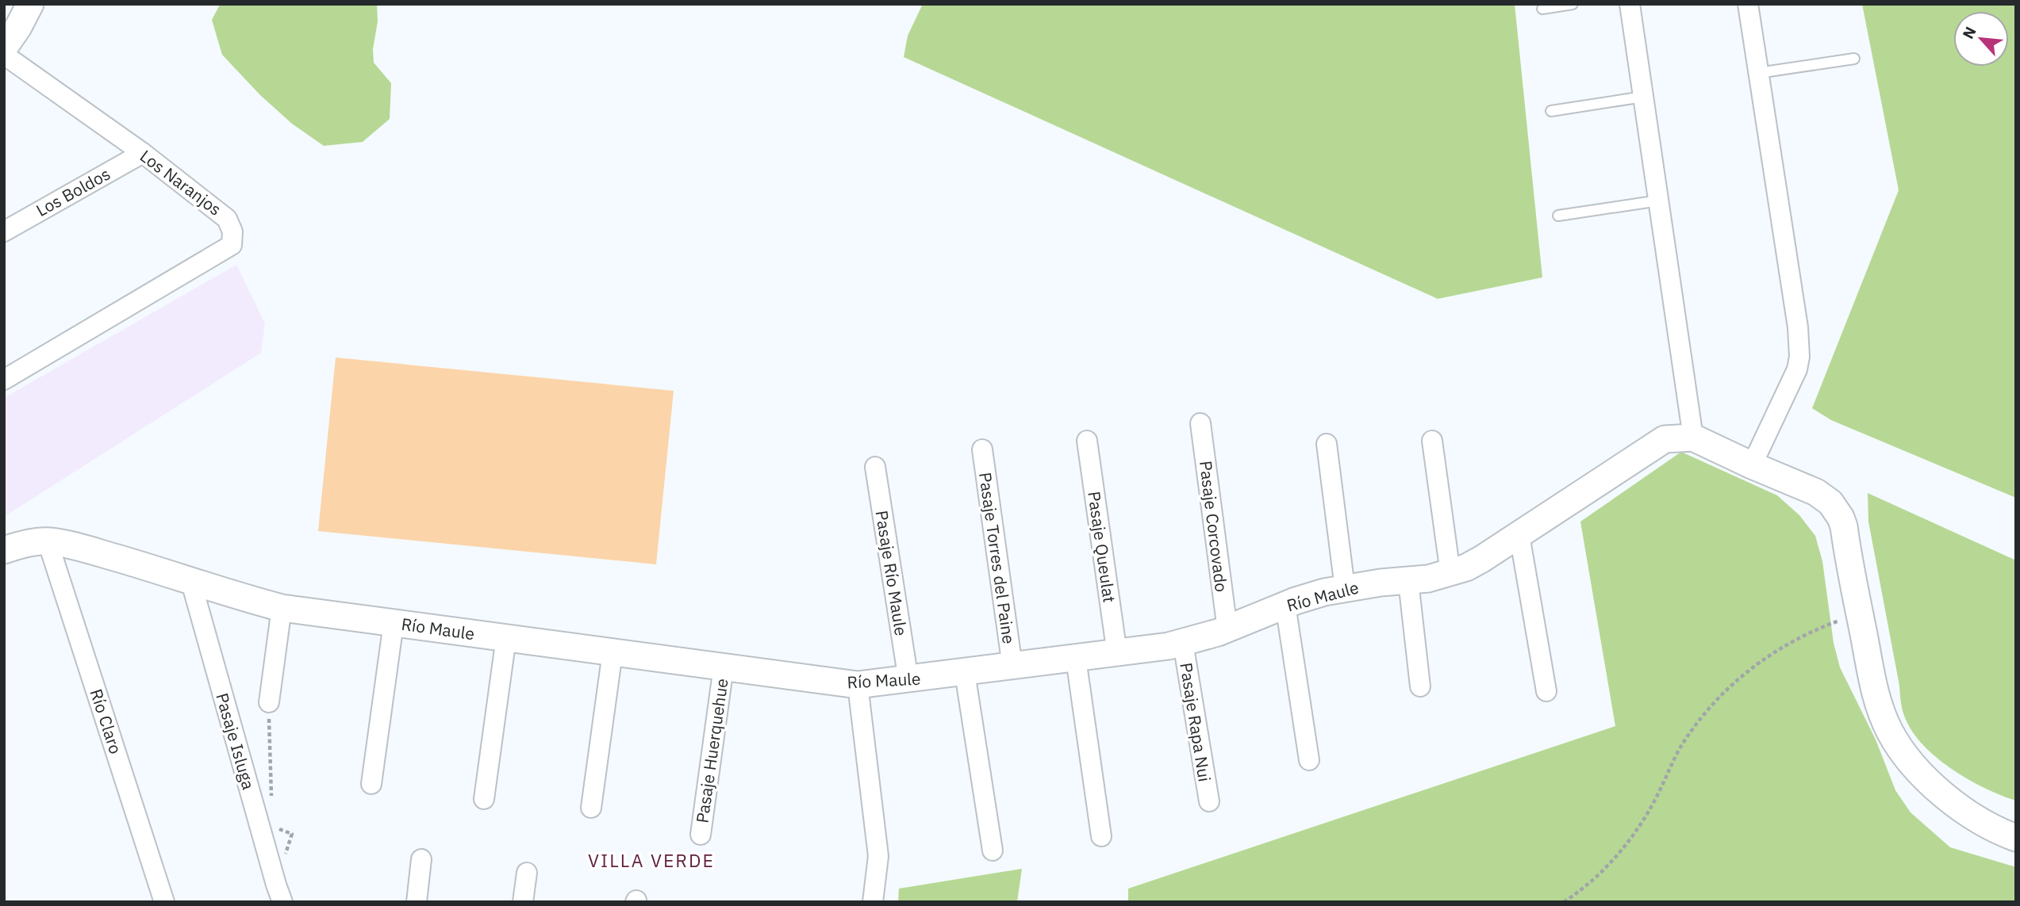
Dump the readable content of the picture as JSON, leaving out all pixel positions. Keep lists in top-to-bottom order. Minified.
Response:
{"streets":{"street":["Los Naranjos","Los Boldos","Pasaje Corcovado","Pasaje Queulat","Pasaje Torres del Paine","Pasaje Río Maule","Río Maule","Río Claro","Pasaje Rapa Nui","Pasaje Isluga","Pasaje Huerquehue"]},"crossings":[["Los Naranjos","Los Boldos"],["Pasaje Corcovado","Río Maule"],["Pasaje Queulat","Río Maule"],["Pasaje Torres del Paine","Río Maule"],["Pasaje Río Maule","Río Maule"],["Río Maule","Río Claro"],["Río Maule","Pasaje Rapa Nui"],["Río Maule","Pasaje Isluga"],["Río Maule","Pasaje Huerquehue"]],"districts":["VILLA VERDE"],"north":"top left"}
